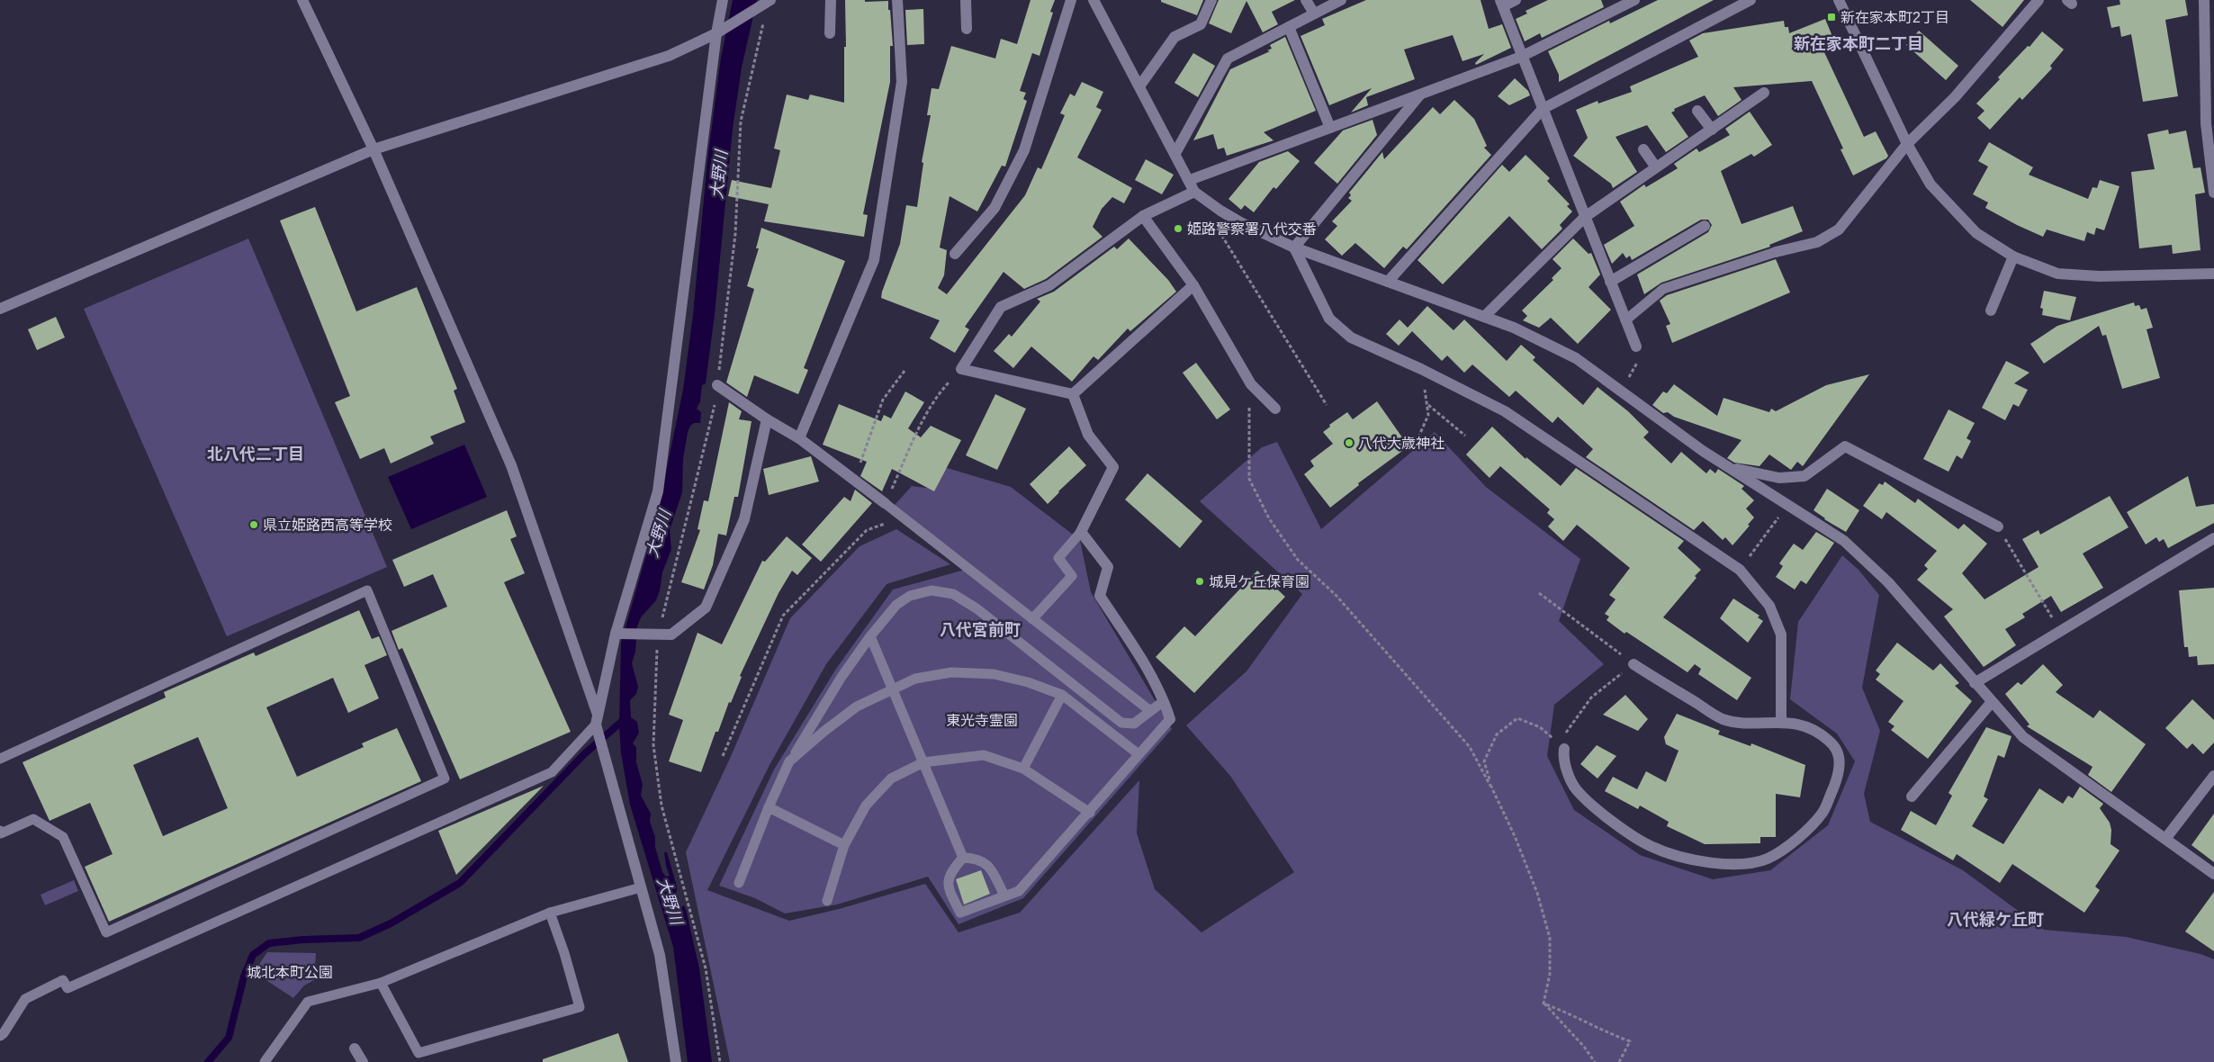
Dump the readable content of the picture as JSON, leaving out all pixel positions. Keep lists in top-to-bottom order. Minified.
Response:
{"districts":["新在家本町二丁目","北八代二丁目","八代宮前町","八代緑ケ丘町"],"water":["大野川"],"parks":["東光寺霊園","城北本町公園"],"places":{"transit":["新在家本町2丁目"],"other":["姫路警察署八代交番","八代大歳神社","県立姫路西高等学校","城見ケ丘保育園"]}}
